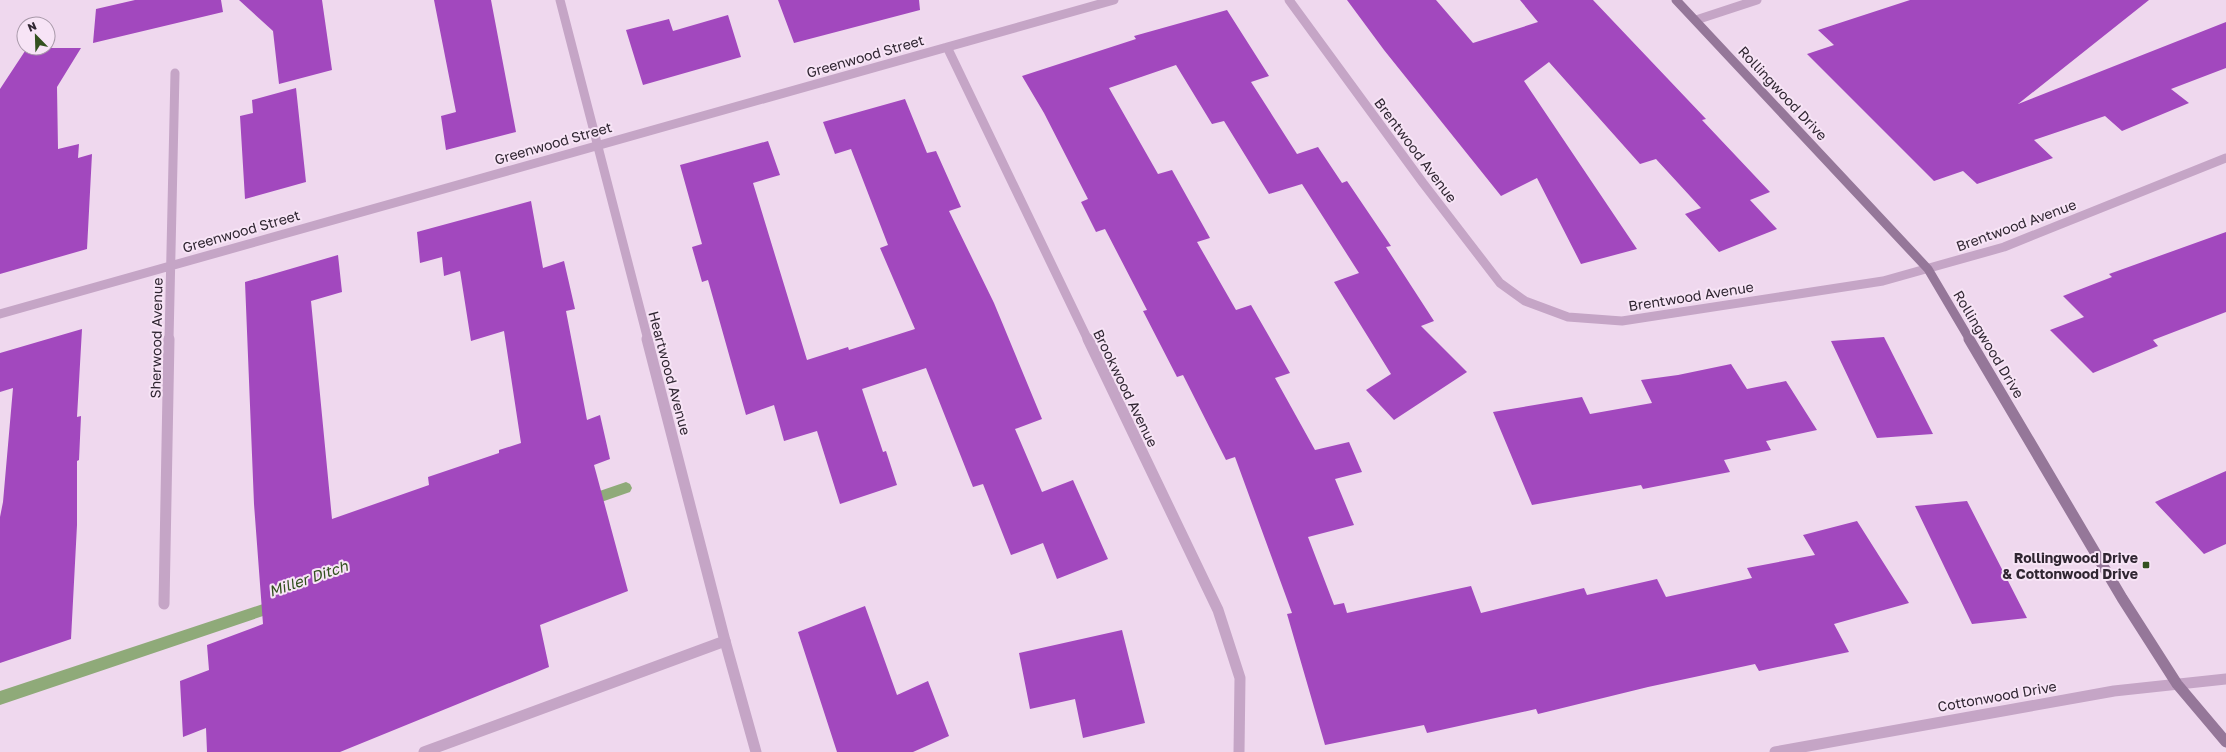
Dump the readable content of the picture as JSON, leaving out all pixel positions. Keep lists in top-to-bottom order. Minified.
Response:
{"streets":{"street":["Greenwood Street","Rollingwood Drive","Brentwood Avenue","Sherwood Avenue","Heartwood Avenue","Brookwood Avenue","Cottonwood Drive"]},"crossings":[["Greenwood Street","Sherwood Avenue"],["Greenwood Street","Heartwood Avenue"],["Greenwood Street","Brookwood Avenue"],["Rollingwood Drive","Brentwood Avenue"],["Rollingwood Drive","Cottonwood Drive"]],"water":["Miller Ditch"],"places":{"transit":["Rollingwood Drive & Cottonwood Drive"]},"north":"top left"}
